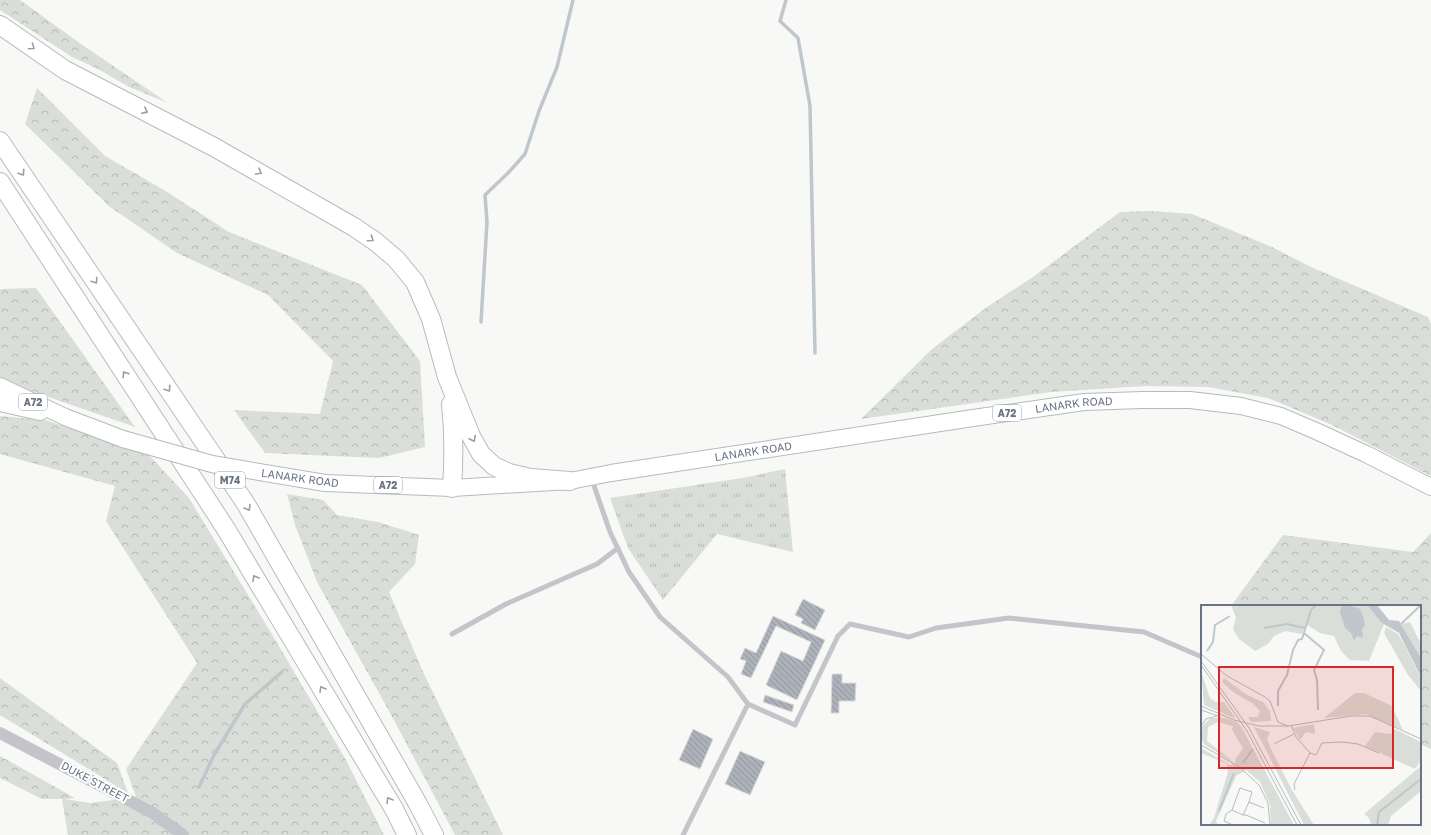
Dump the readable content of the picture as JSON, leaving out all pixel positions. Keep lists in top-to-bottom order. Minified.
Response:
{"streets":{"highway":["M74"],"main road":["A72","LANARK ROAD"],"street":["DUKE STREET"]}}
